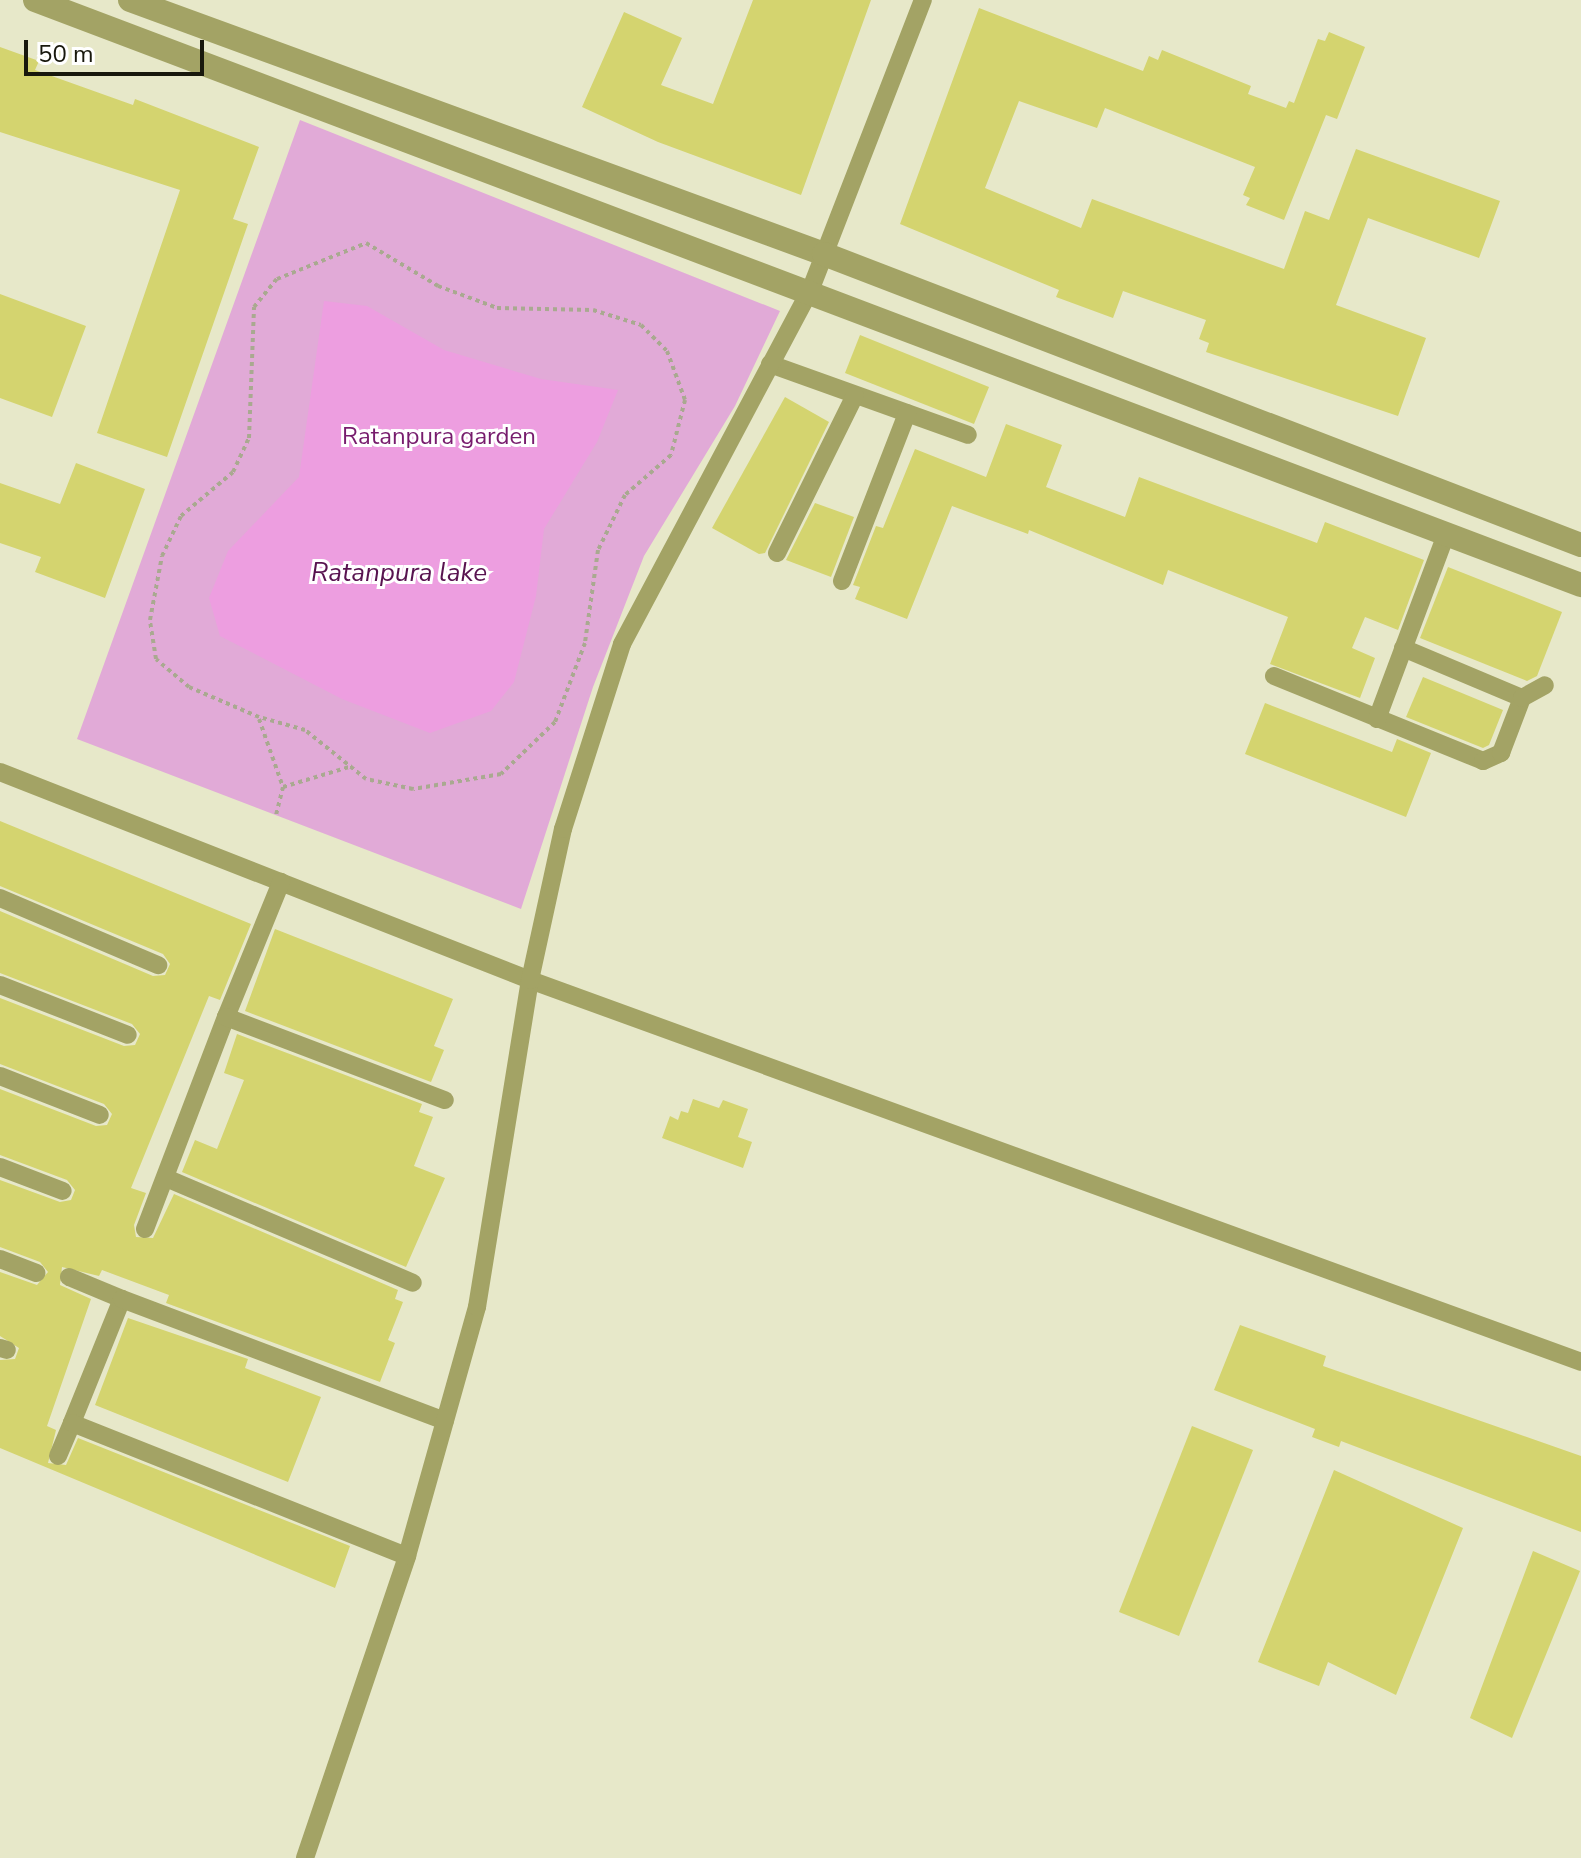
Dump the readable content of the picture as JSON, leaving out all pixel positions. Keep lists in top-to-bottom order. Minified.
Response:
{"water":["Ratanpura lake"],"parks":["Ratanpura garden"],"scale_bar":"50 m"}
